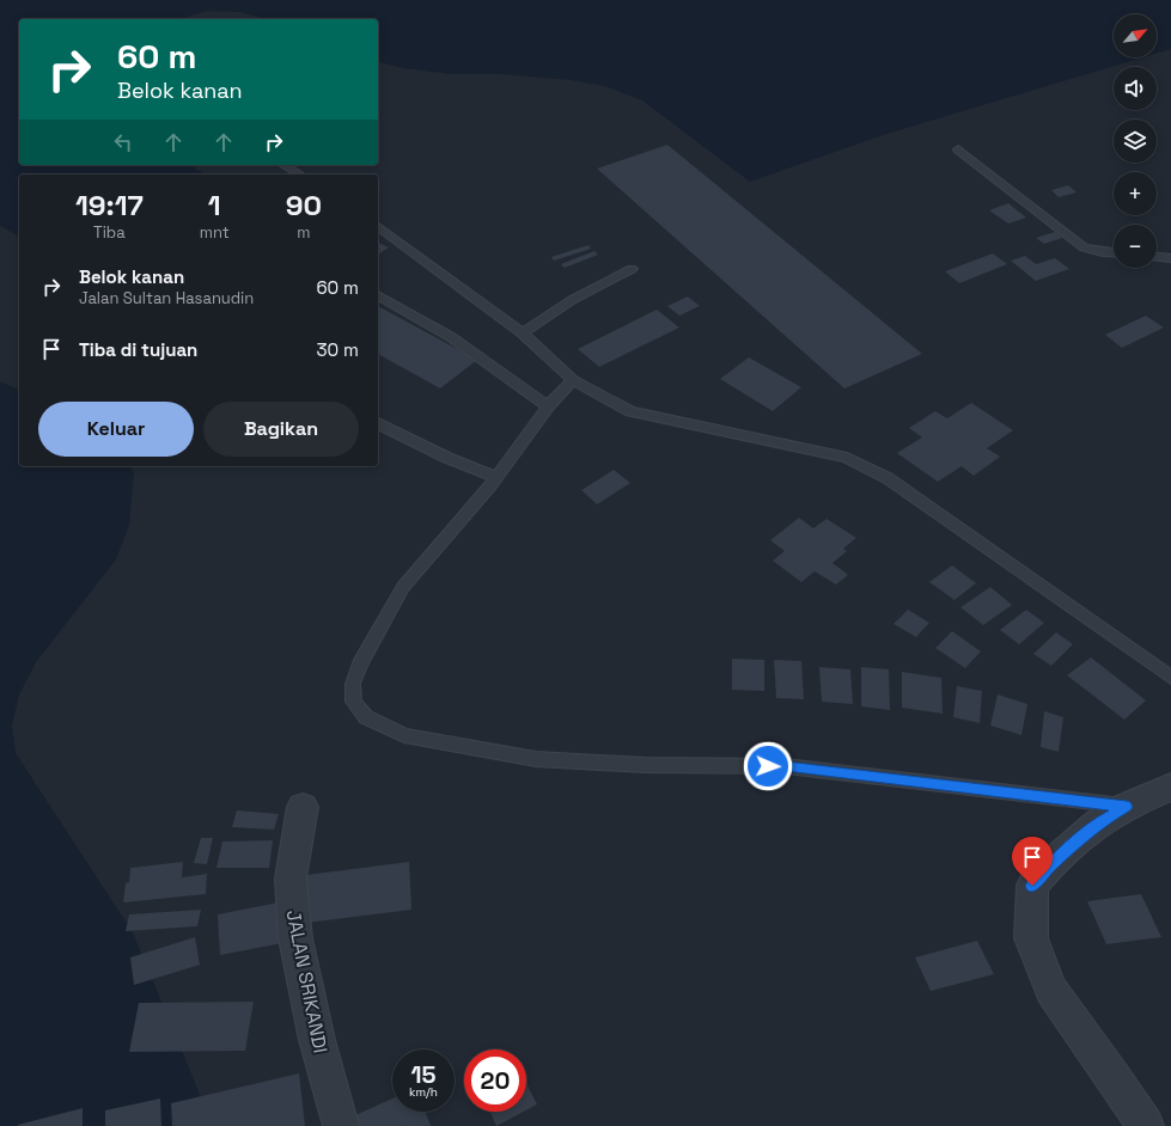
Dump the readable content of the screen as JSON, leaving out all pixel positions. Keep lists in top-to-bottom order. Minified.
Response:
{"streets":{"street":["JALAN SRIKANDI"]},"north":"top right","page":{"map_buttons":["+","−"],"turn":["60 m","Belok kanan"],"eta":["19:17","Tiba","1","mnt","90","m"],"list":[{"name":"Belok kanan","note":"Jalan Sultan Hasanudin","value":"60 m"},{"name":"Tiba di tujuan","value":"30 m"}],"buttons":["Keluar","Bagikan"],"speed":"15 km/h","limit":"20"}}
